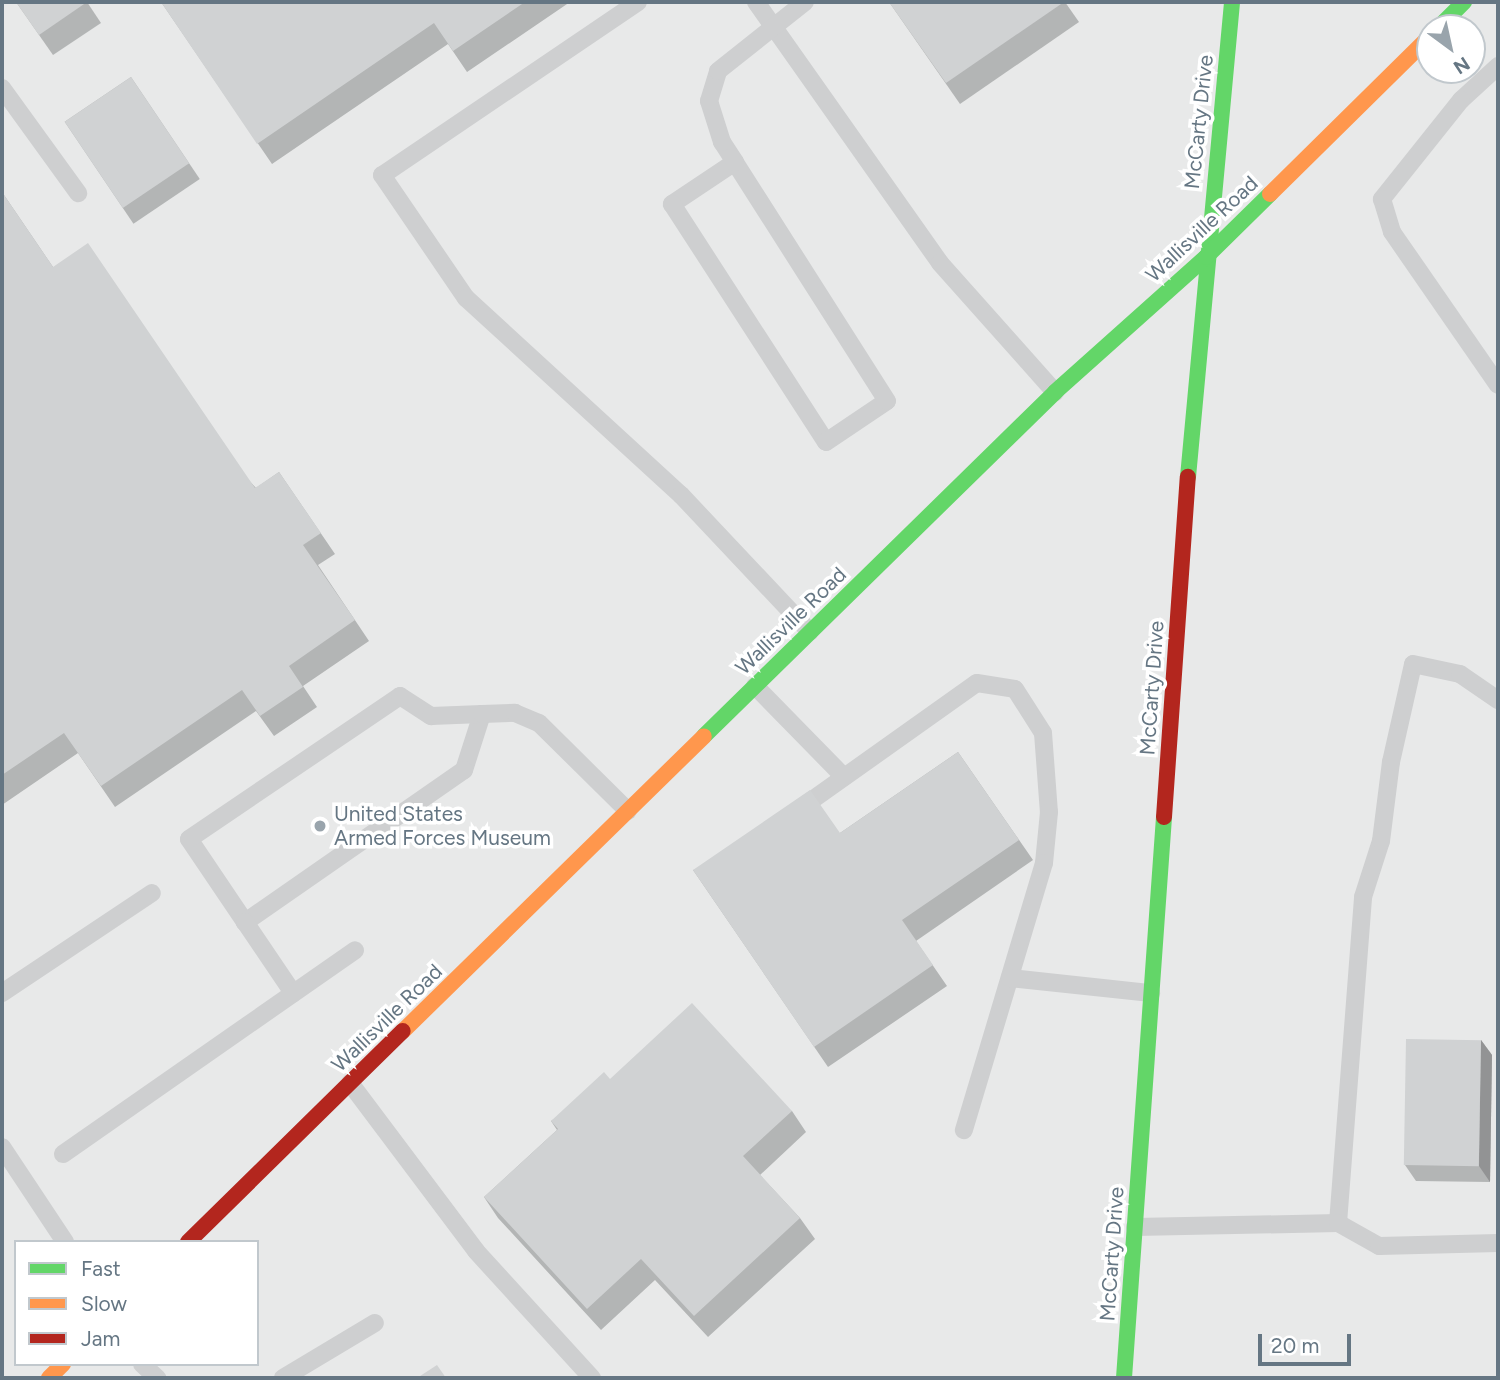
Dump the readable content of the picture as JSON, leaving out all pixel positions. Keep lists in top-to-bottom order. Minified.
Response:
{"streets":{"main road":["McCarty Drive","Wallisville Road"]},"crossings":[["McCarty Drive","Wallisville Road"]],"places":["United States Armed Forces Museum"],"legend":["Fast","Slow","Jam"],"scale_bar":"20 m","north":"bottom right"}
